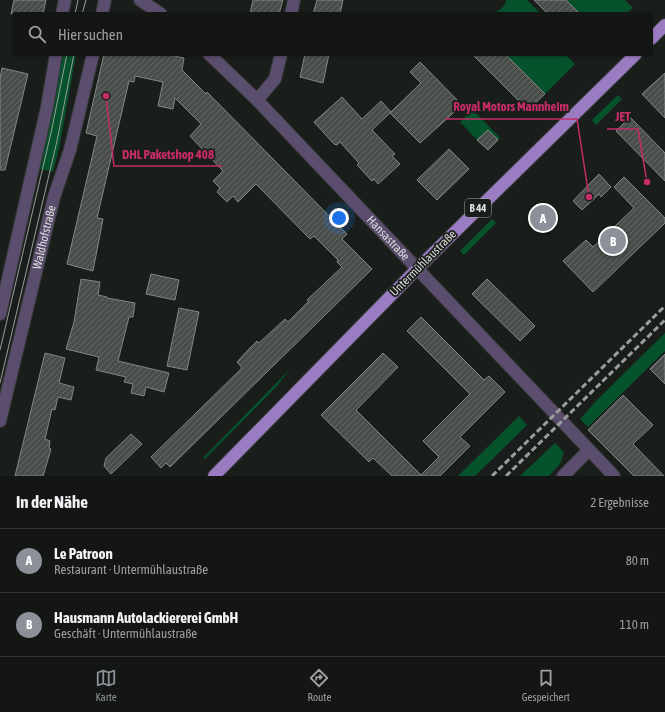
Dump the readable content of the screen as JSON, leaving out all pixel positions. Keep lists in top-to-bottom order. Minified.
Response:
{"streets":{"main road":["B 44","Untermühlaustraße"],"street":["Waldhofstraße","Hansastraße"]},"crossings":[["Hansastraße","Untermühlaustraße"]],"places":["DHL Paketshop 408","JET","Royal Motors Mannheim"],"page":{"search":"Hier suchen","pins":["A","B"],"heading":["In der Nähe","2 Ergebnisse"],"list":[{"mark":"A","name":"Le Patroon","note":"Restaurant · Untermühlaustraße","value":"80 m"},{"mark":"B","name":"Hausmann Autolackiererei GmbH","note":"Geschäft · Untermühlaustraße","value":"110 m"}],"nav":["Karte","Route","Gespeichert"]}}
